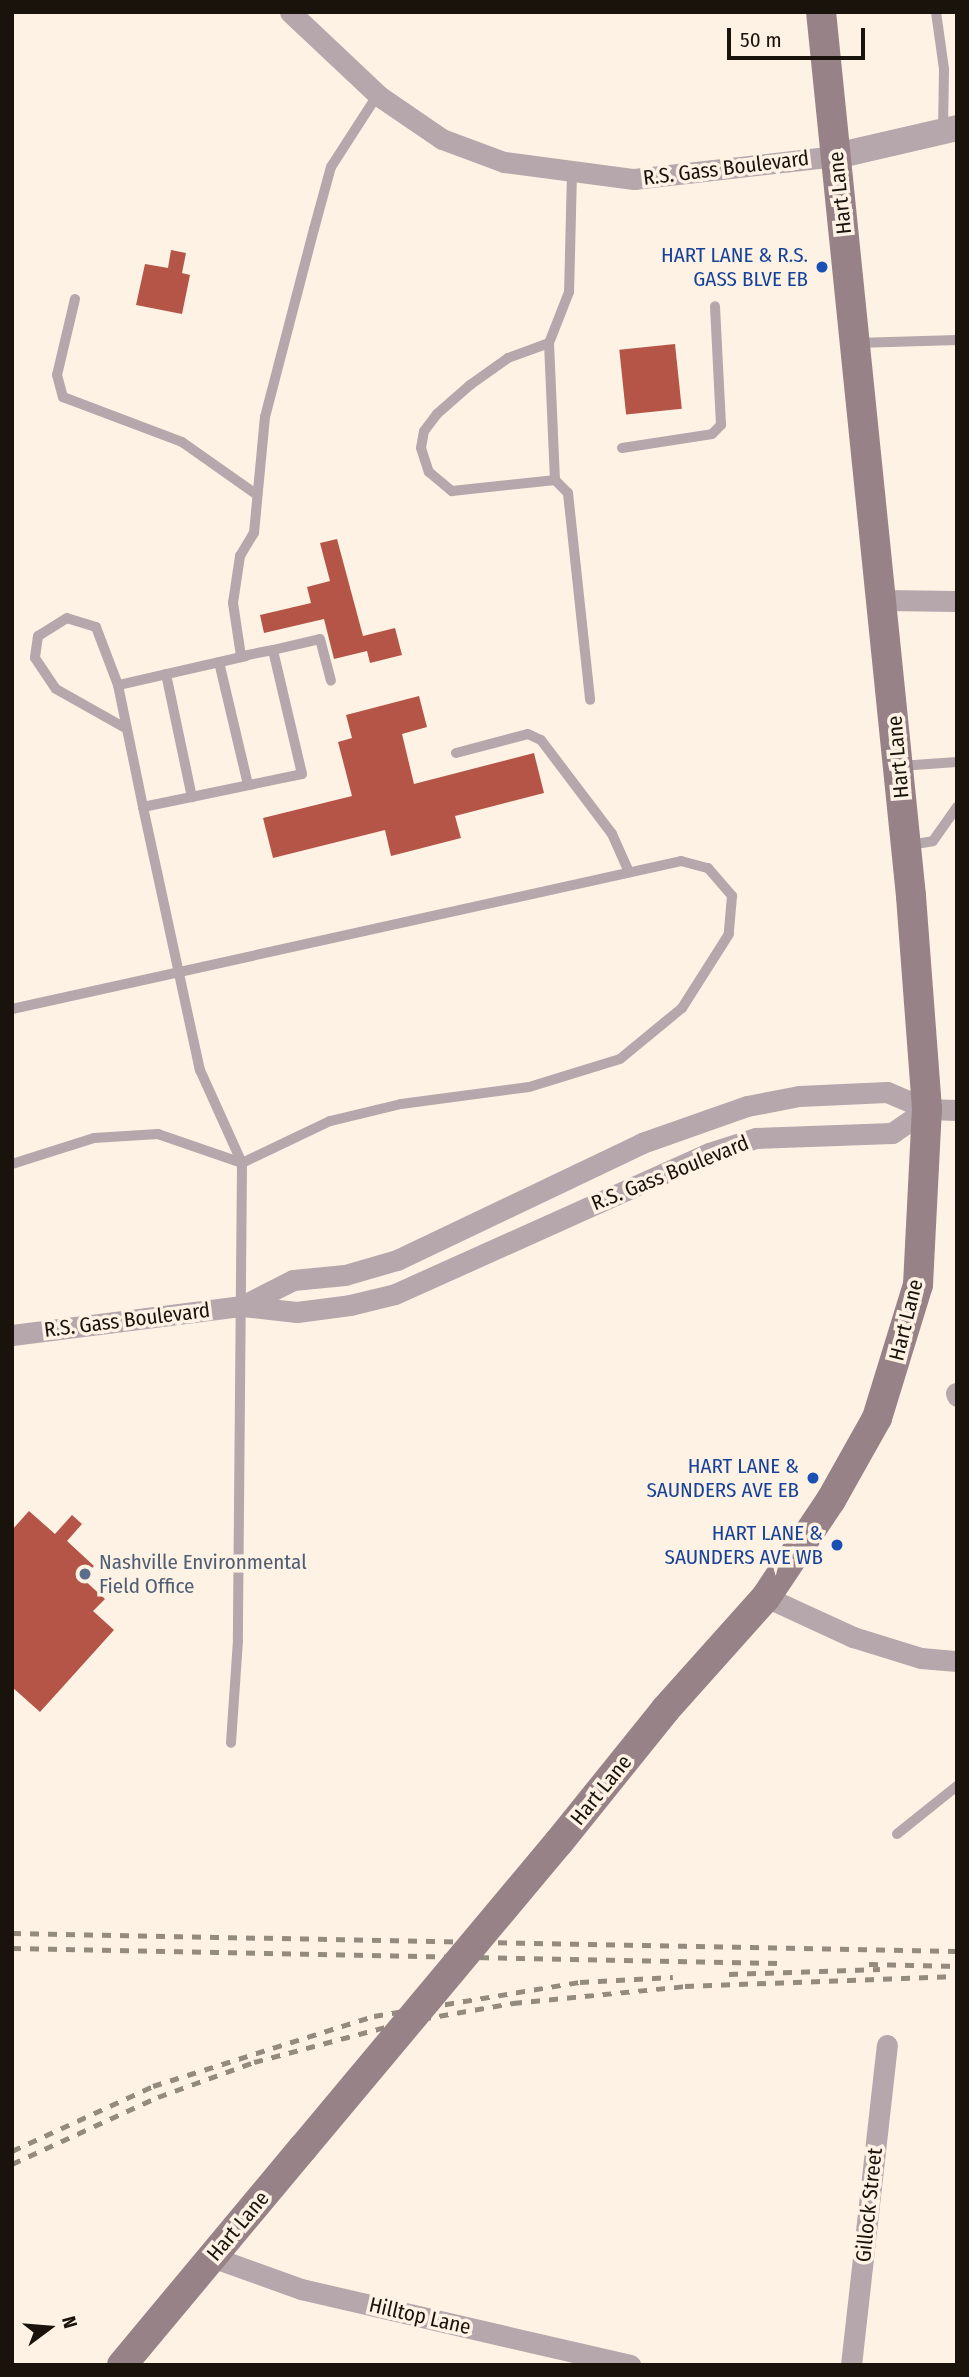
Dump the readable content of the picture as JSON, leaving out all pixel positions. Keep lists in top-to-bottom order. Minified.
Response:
{"streets":{"main road":["Hart Lane"],"street":["R.S. Gass Boulevard","Gillock Street","Hilltop Lane"]},"crossings":[["R.S. Gass Boulevard","Hart Lane"],["Hart Lane","Hilltop Lane"]],"places":["HART LANE & R.S. GASS BLVE EB","HART LANE & SAUNDERS AVE EB","HART LANE & SAUNDERS AVE WB","Nashville Environmental Field Office"],"scale_bar":"50 m","north":"right"}
